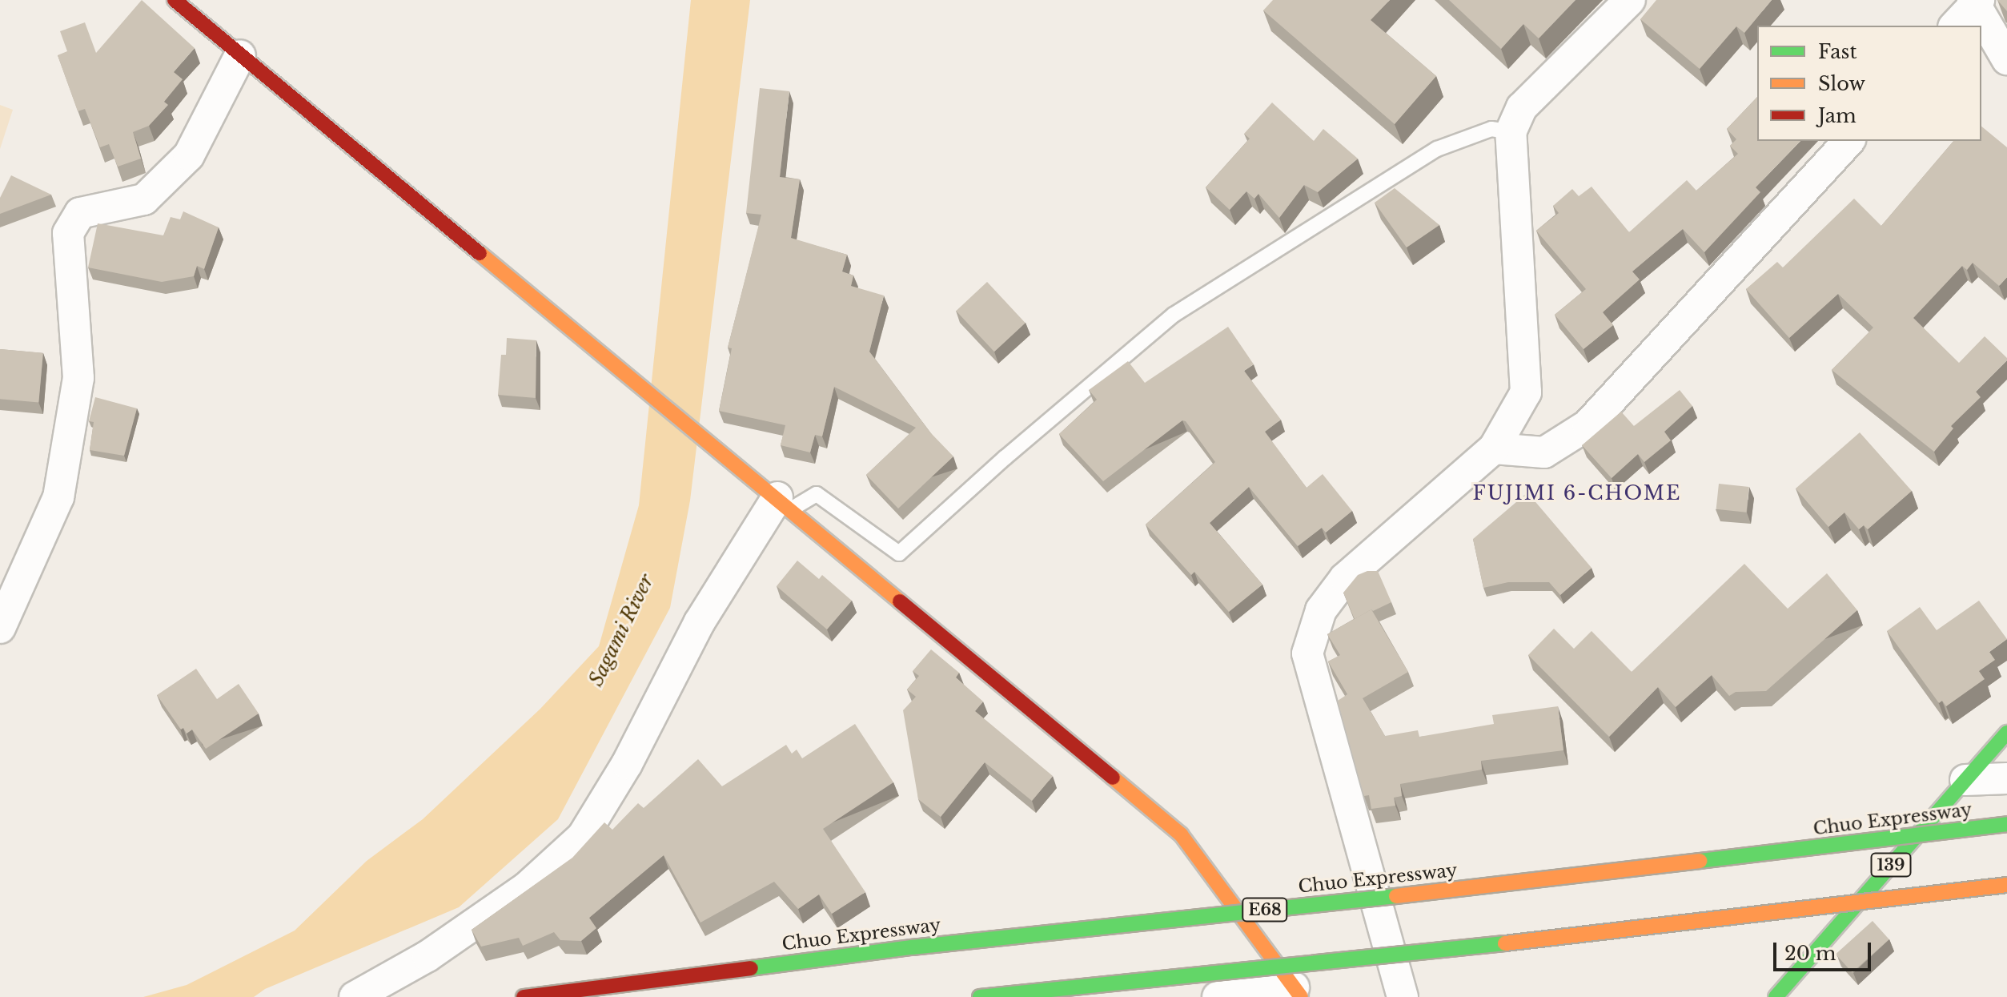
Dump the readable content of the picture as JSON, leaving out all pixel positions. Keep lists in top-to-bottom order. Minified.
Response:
{"streets":{"main road":["Chuo Expressway","139","E68"]},"districts":["FUJIMI 6-CHOME"],"water":["Sagami River"],"legend":["Fast","Slow","Jam"],"scale_bar":"20 m"}
